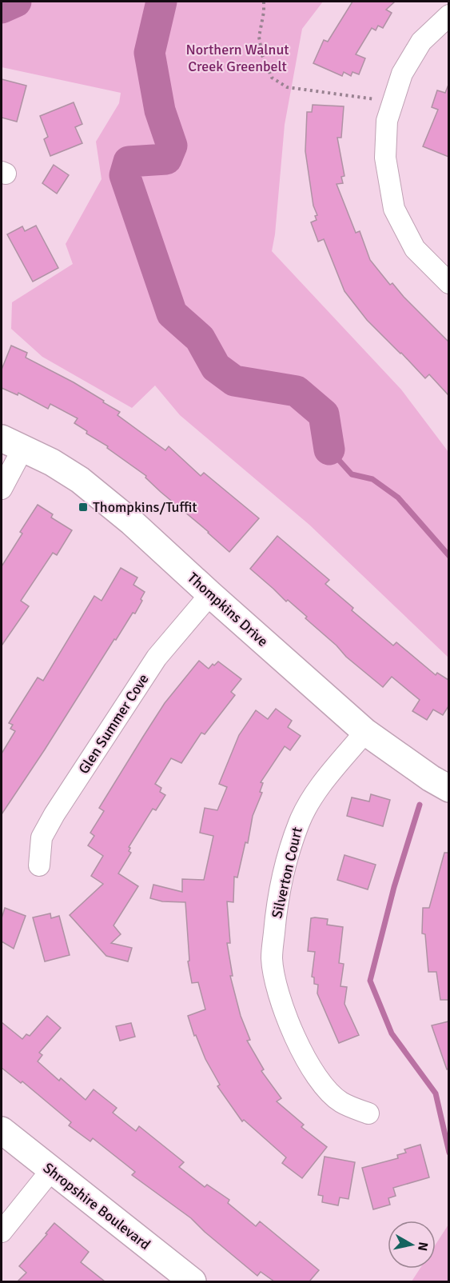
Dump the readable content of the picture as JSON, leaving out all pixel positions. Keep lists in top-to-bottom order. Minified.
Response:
{"streets":{"street":["Thompkins Drive","Glen Summer Cove","Silverton Court","Shropshire Boulevard"]},"crossings":[["Thompkins Drive","Glen Summer Cove"],["Thompkins Drive","Silverton Court"]],"parks":["Northern Walnut Creek Greenbelt"],"places":{"transit":["Thompkins/Tuffit"]},"north":"right"}
